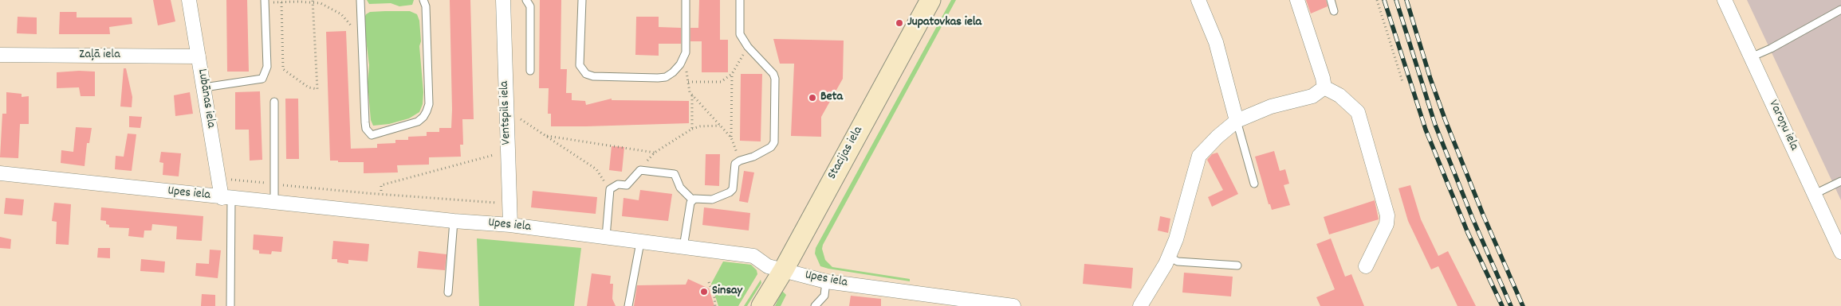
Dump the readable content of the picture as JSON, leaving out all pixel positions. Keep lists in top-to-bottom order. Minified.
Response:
{"streets":{"main road":["Stacijas iela"],"street":["Zaļā iela","Lubānas iela","Ventspils iela","Varoņu iela","Upes iela"]},"crossings":[["Zaļā iela","Lubānas iela"],["Lubānas iela","Upes iela"],["Ventspils iela","Upes iela"],["Stacijas iela","Upes iela"]],"places":["Jupatovkas iela","Beta","Sinsay"]}
